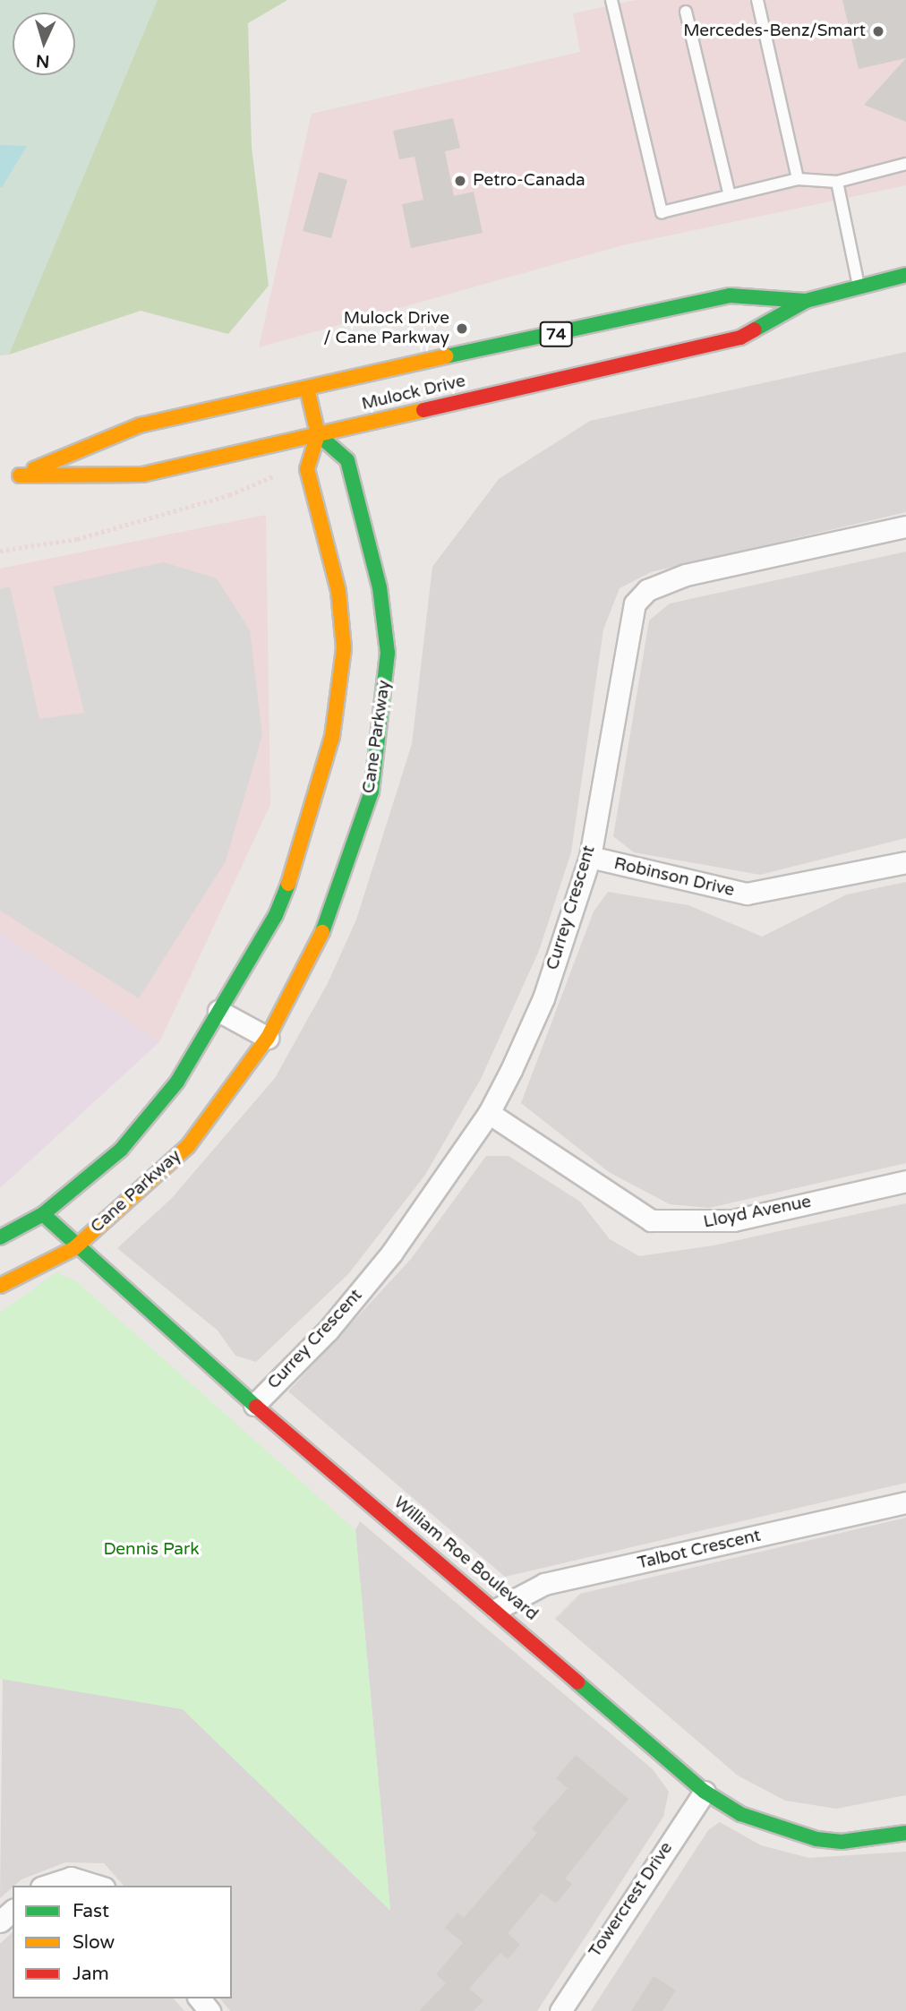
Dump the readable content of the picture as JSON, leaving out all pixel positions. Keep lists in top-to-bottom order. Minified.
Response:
{"streets":{"main road":["74","Mulock Drive","Cane Parkway","William Roe Boulevard"],"street":["Robinson Drive","Currey Crescent","Lloyd Avenue","Talbot Crescent","Towercrest Drive"]},"crossings":[["Mulock Drive","Cane Parkway"],["Cane Parkway","William Roe Boulevard"],["Robinson Drive","Currey Crescent"],["Currey Crescent","Lloyd Avenue"],["Currey Crescent","William Roe Boulevard"],["Talbot Crescent","William Roe Boulevard"],["William Roe Boulevard","Towercrest Drive"]],"parks":["Dennis Park"],"places":["Mercedes-Benz/Smart","Petro-Canada","Mulock Drive / Cane Parkway"],"legend":["Fast","Slow","Jam"],"north":"bottom"}
